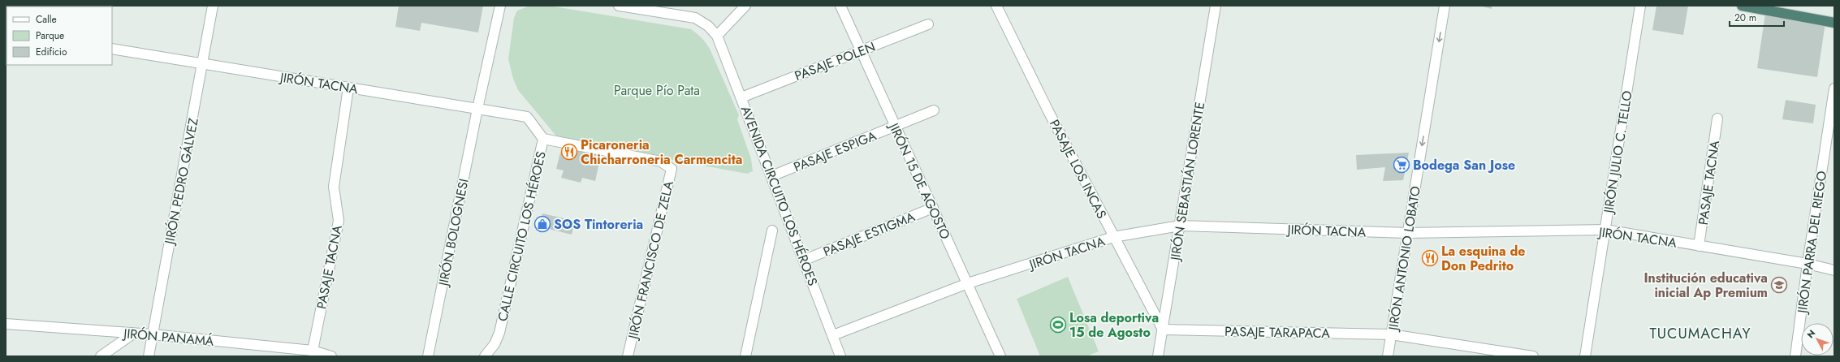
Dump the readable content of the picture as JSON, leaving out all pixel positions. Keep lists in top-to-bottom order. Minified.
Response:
{"streets":{"street":["PASAJE POLEN","JIRÓN TACNA","PASAJE ESPIGA","JIRÓN JULIO C. TELLO","PASAJE LOS INCAS","JIRÓN PEDRO GÁLVEZ","JIRÓN 15 DE AGOSTO","JIRÓN SEBASTIÁN LORENTE","PASAJE TACNA","AVENIDA CIRCUITO LOS HÉROES","JIRÓN BOLOGNESI","PASAJE ESTIGMA","CALLE CIRCUITO LOS HÉROES","JIRÓN PARRA DEL RIEGO","JIRÓN ANTONIO LOBATO","JIRÓN FRANCISCO DE ZELA","PASAJE TARAPACA","JIRÓN PANAMÁ"]},"crossings":[["PASAJE POLEN","JIRÓN 15 DE AGOSTO"],["PASAJE POLEN","AVENIDA CIRCUITO LOS HÉROES"],["JIRÓN TACNA","JIRÓN JULIO C. TELLO"],["JIRÓN TACNA","PASAJE LOS INCAS"],["JIRÓN TACNA","JIRÓN PEDRO GÁLVEZ"],["JIRÓN TACNA","JIRÓN 15 DE AGOSTO"],["JIRÓN TACNA","JIRÓN SEBASTIÁN LORENTE"],["JIRÓN TACNA","PASAJE TACNA"],["JIRÓN TACNA","AVENIDA CIRCUITO LOS HÉROES"],["JIRÓN TACNA","JIRÓN BOLOGNESI"],["JIRÓN TACNA","CALLE CIRCUITO LOS HÉROES"],["JIRÓN TACNA","JIRÓN PARRA DEL RIEGO"],["JIRÓN TACNA","JIRÓN ANTONIO LOBATO"],["PASAJE ESPIGA","JIRÓN 15 DE AGOSTO"],["PASAJE ESPIGA","AVENIDA CIRCUITO LOS HÉROES"],["PASAJE LOS INCAS","JIRÓN SEBASTIÁN LORENTE"],["PASAJE LOS INCAS","PASAJE TARAPACA"],["JIRÓN PEDRO GÁLVEZ","JIRÓN PANAMÁ"],["JIRÓN 15 DE AGOSTO","PASAJE ESTIGMA"],["JIRÓN SEBASTIÁN LORENTE","PASAJE TARAPACA"],["PASAJE TACNA","JIRÓN PANAMÁ"],["AVENIDA CIRCUITO LOS HÉROES","PASAJE ESTIGMA"],["CALLE CIRCUITO LOS HÉROES","JIRÓN FRANCISCO DE ZELA"],["JIRÓN ANTONIO LOBATO","PASAJE TARAPACA"]],"one_way":["JIRÓN ANTONIO LOBATO"],"districts":["TUCUMACHAY"],"parks":["Parque Pío Pata"],"places":{"restaurant":["Picaroneria Chicharroneria Carmencita","La esquina de Don Pedrito"],"supermarket":["Bodega San Jose"],"shop":["SOS Tintoreria"],"school or university":["Institución educativa inicial Ap Premium"],"sports":["Losa deportiva 15 de Agosto"]},"legend":["Calle","Parque","Edificio"],"scale_bar":"20 m","north":"top left"}
